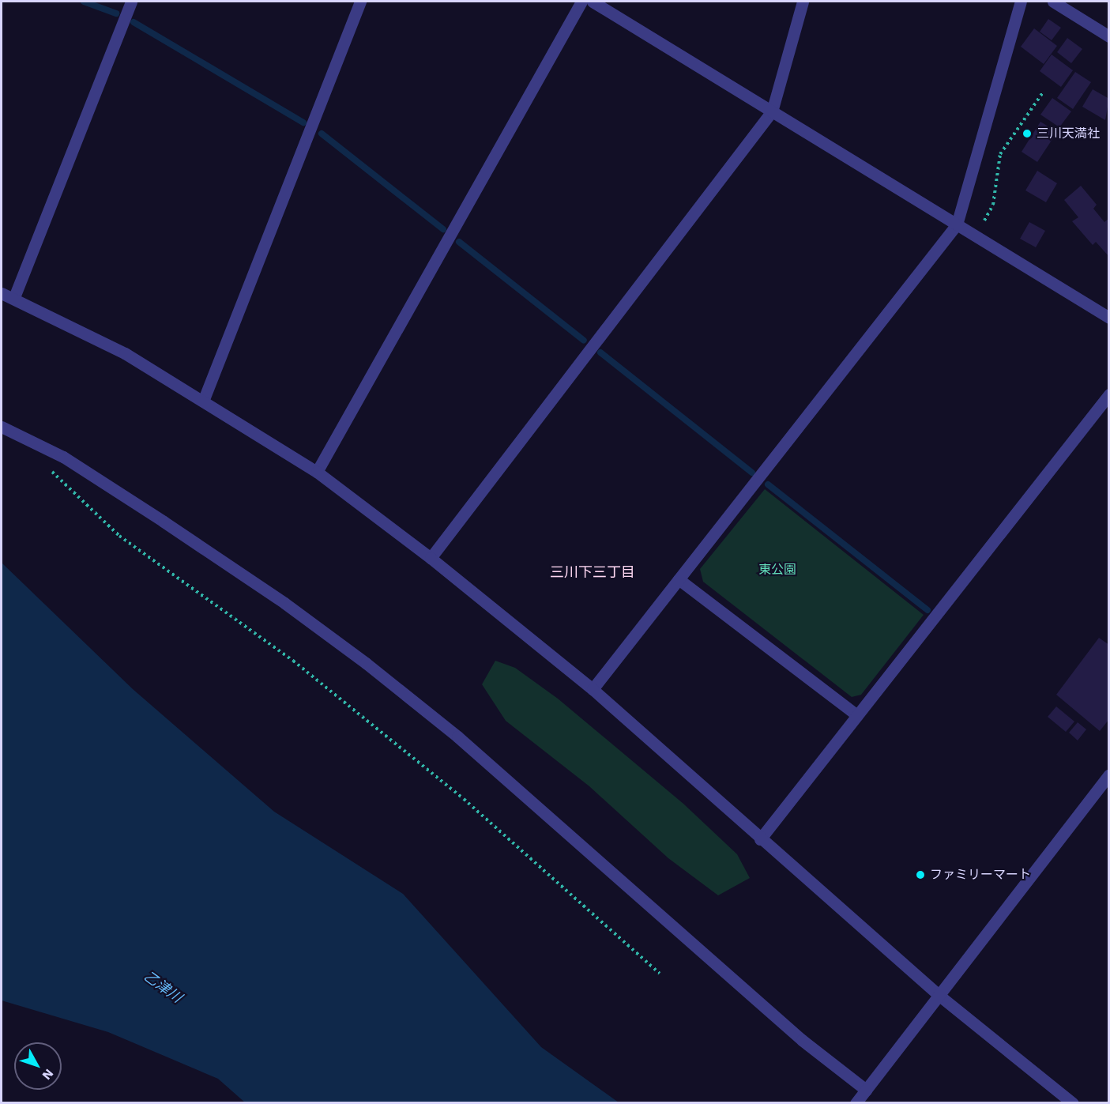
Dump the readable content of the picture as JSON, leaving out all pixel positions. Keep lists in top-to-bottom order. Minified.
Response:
{"districts":["三川下三丁目"],"water":["乙津川"],"parks":["東公園"],"places":["三川天満社","ファミリーマート"],"north":"bottom right"}
